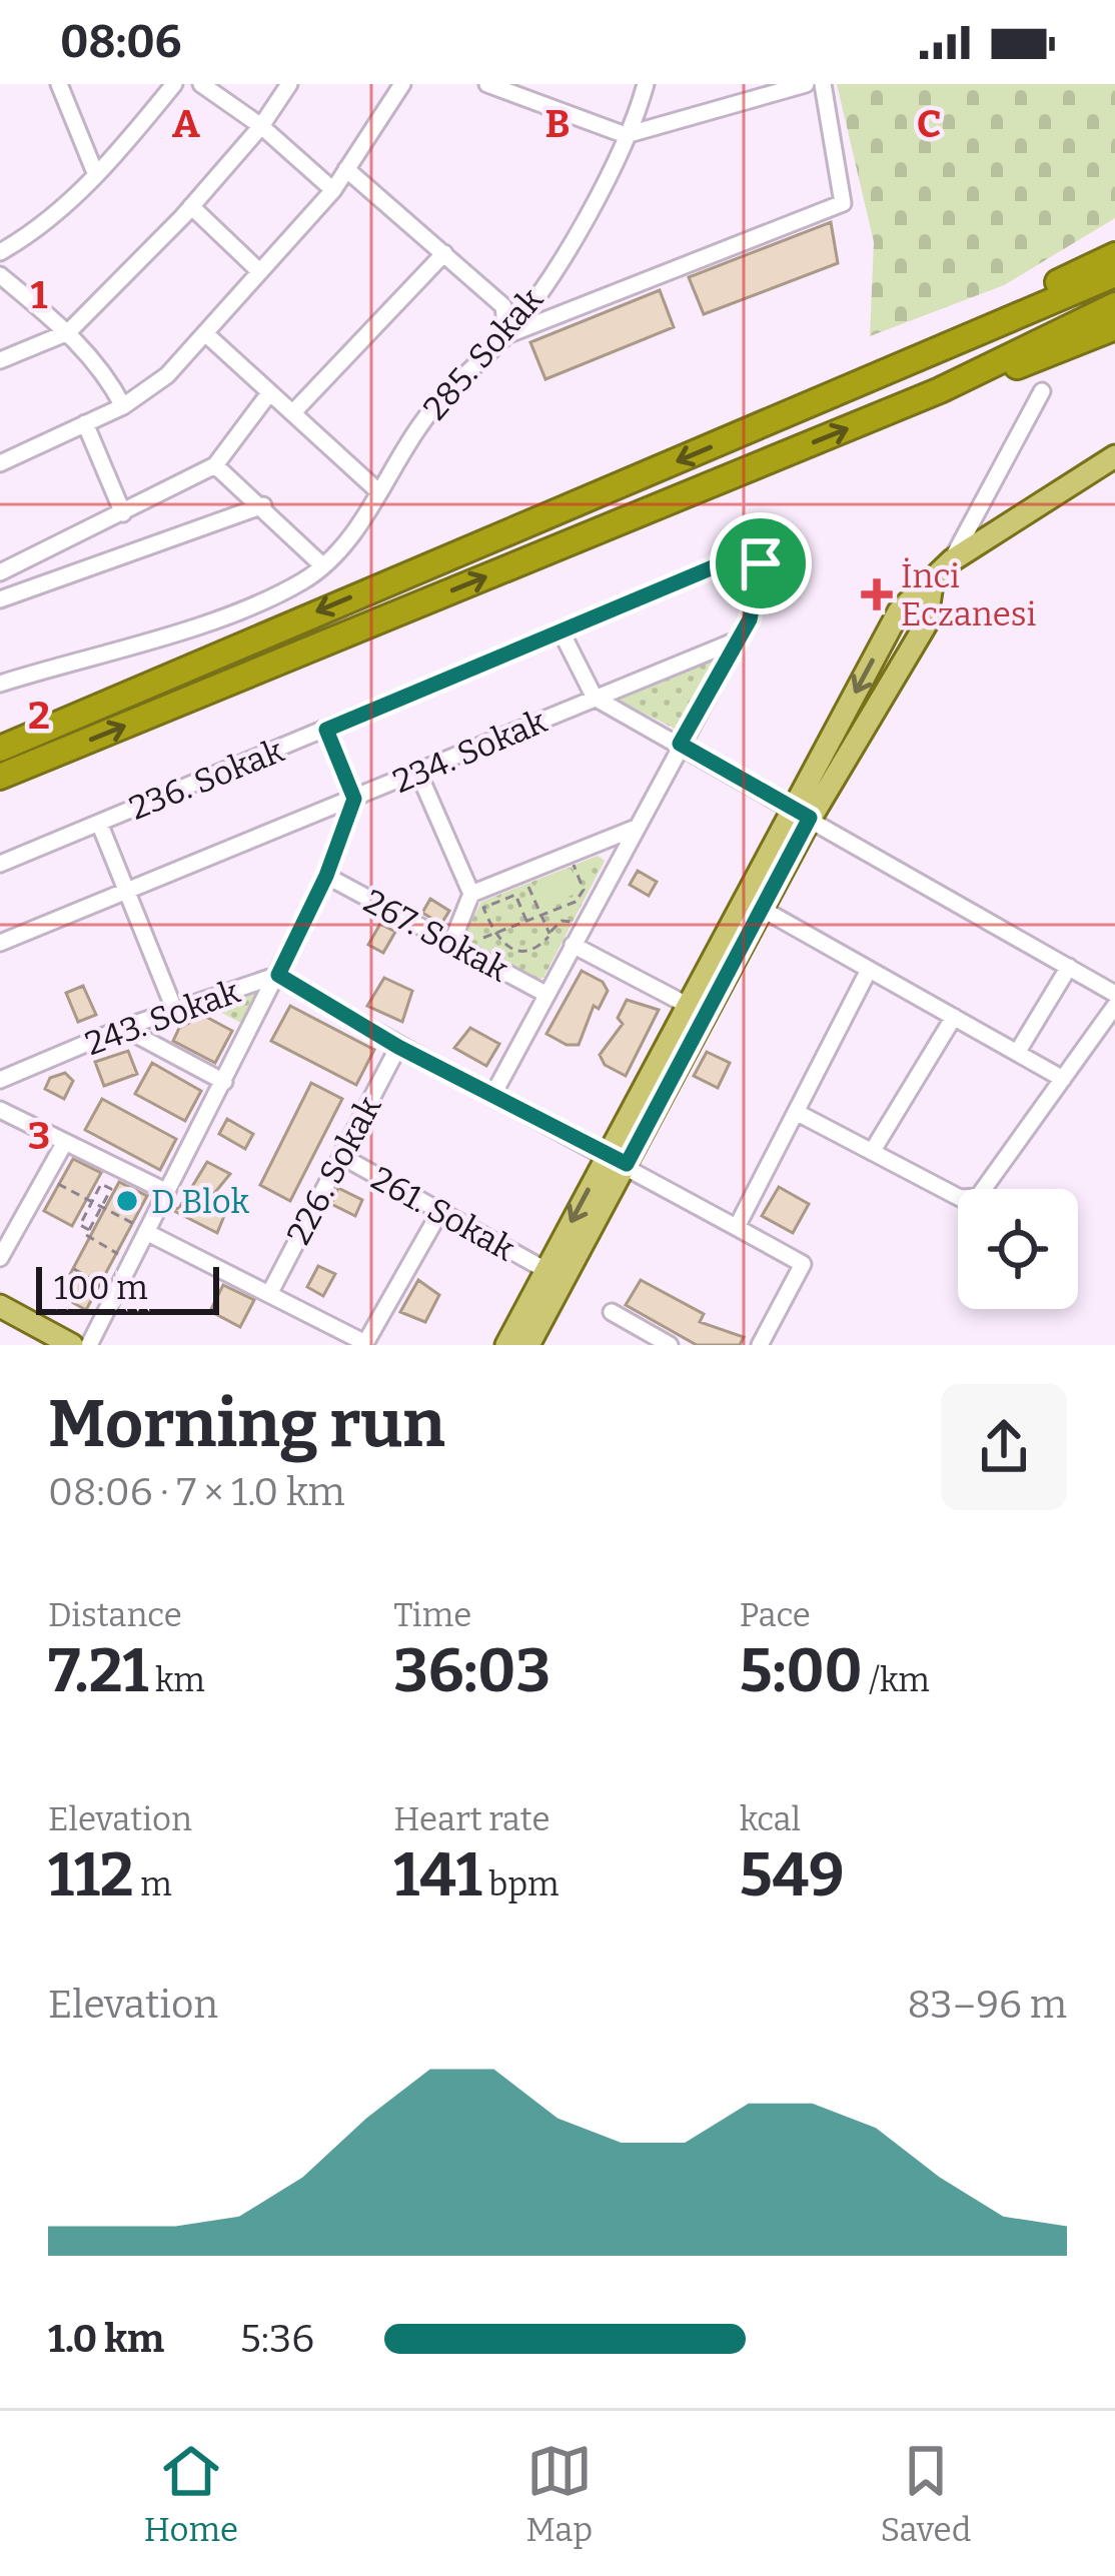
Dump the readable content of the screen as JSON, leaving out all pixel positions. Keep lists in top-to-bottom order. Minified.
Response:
{"streets":{"street":["285. Sokak","234. Sokak","236. Sokak","267. Sokak","243. Sokak","226. Sokak","261. Sokak"]},"crossings":[["234. Sokak","236. Sokak"],["234. Sokak","243. Sokak"],["267. Sokak","243. Sokak"],["226. Sokak","261. Sokak"]],"places":{"health":["İnci Eczanesi"],"other":["D Blok"]},"scale_bar":"100 m","page":{"status":"08:06","scale":"100 m","heading":["Morning run","08:06 · 7 × 1.0 km"],"stats":[["Distance","7.21 km"],["Time","36:03"],["Pace","5:00 /km"],["Elevation","112 m"],["Heart rate","141 bpm"],["kcal","549"]],"chart":["Elevation","83–96 m"],"list":[{"name":"1.0 km","note":"5:36"}],"tabs":["Home","Map","Saved"]},"grid":{"columns":["A","B","C"],"rows":["1","2","3"]}}
